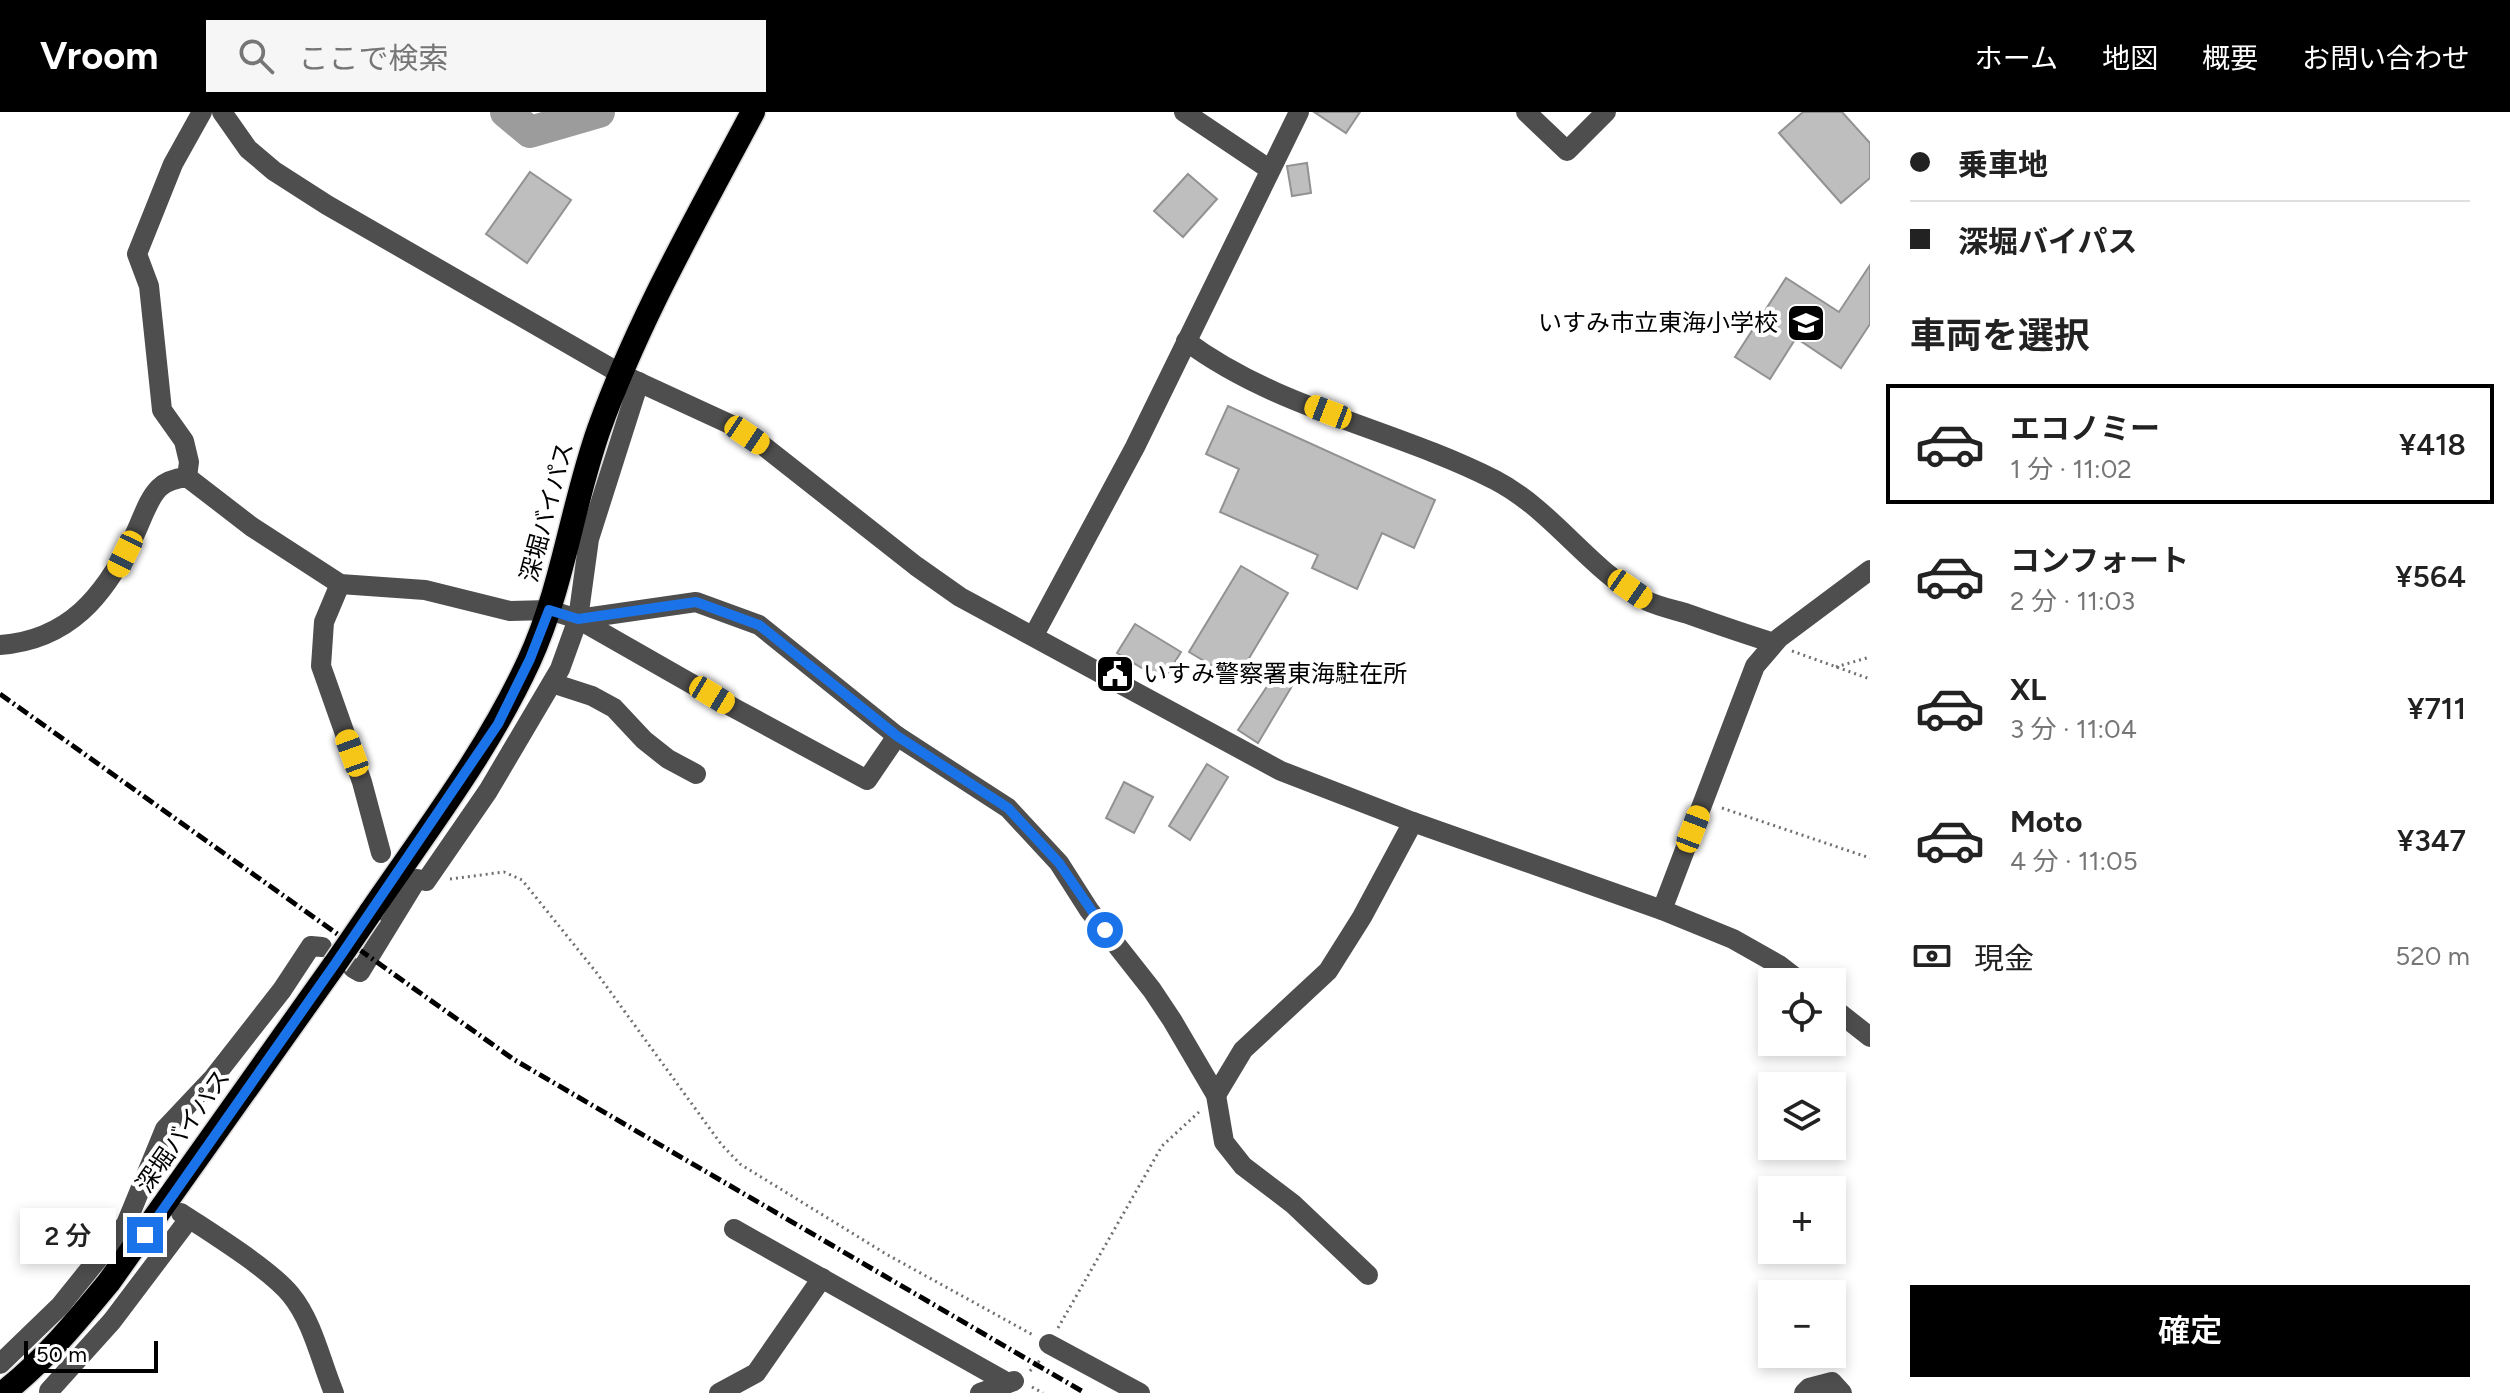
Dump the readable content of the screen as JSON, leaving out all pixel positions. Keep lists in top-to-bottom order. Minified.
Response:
{"streets":{"highway":["深堀バイパス"]},"places":{"school or university":["いすみ市立東海小学校"],"public building":["いすみ警察署東海駐在所"]},"scale_bar":"50 m","page":{"header":"Vroom","search":"ここで検索","nav":["ホーム","地図","概要","お問い合わせ"],"banner":["乗車地","深堀バイパス"],"heading":"車両を選択","list":[{"name":"エコノミー","note":"1 分 · 11:02","value":"¥418"},{"name":"コンフォート","note":"2 分 · 11:03","value":"¥564"},{"name":"XL","note":"3 分 · 11:04","value":"¥711"},{"name":"Moto","note":"4 分 · 11:05","value":"¥347"}],"pay":["現金","520 m"],"map_buttons":["+","−"],"bubble":"2 分","buttons":"確定","scale":"50 m"}}
